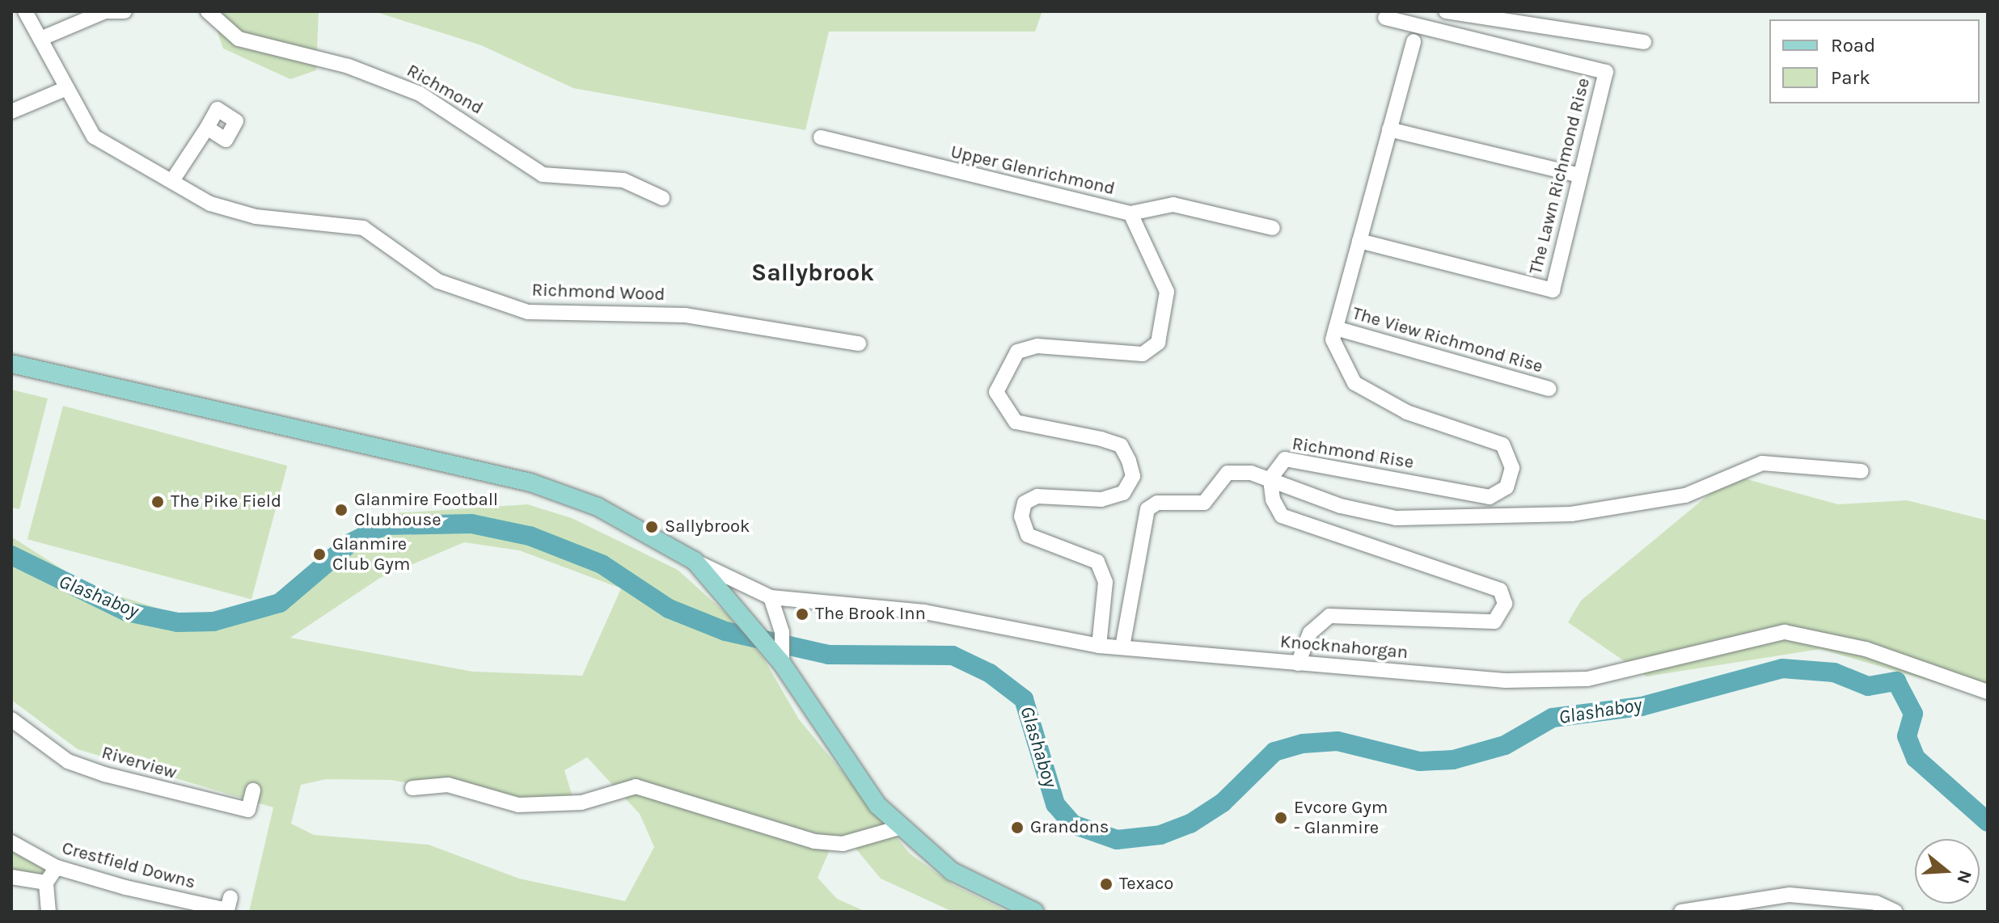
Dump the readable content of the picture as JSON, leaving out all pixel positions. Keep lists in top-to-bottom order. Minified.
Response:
{"streets":{"street":["Richmond","Upper Glenrichmond","The Lawn Richmond Rise","Richmond Wood","The View Richmond Rise","Richmond Rise","Knocknahorgan","Riverview","Crestfield Downs"]},"crossings":[["The View Richmond Rise","Richmond Rise"]],"districts":["Sallybrook"],"water":["Glashaboy"],"places":["The Pike Field","Glanmire Football Clubhouse","Sallybrook","Glanmire Club Gym","The Brook Inn","Evcore Gym - Glanmire","Grandons","Texaco"],"legend":["Road","Park"],"north":"right"}
